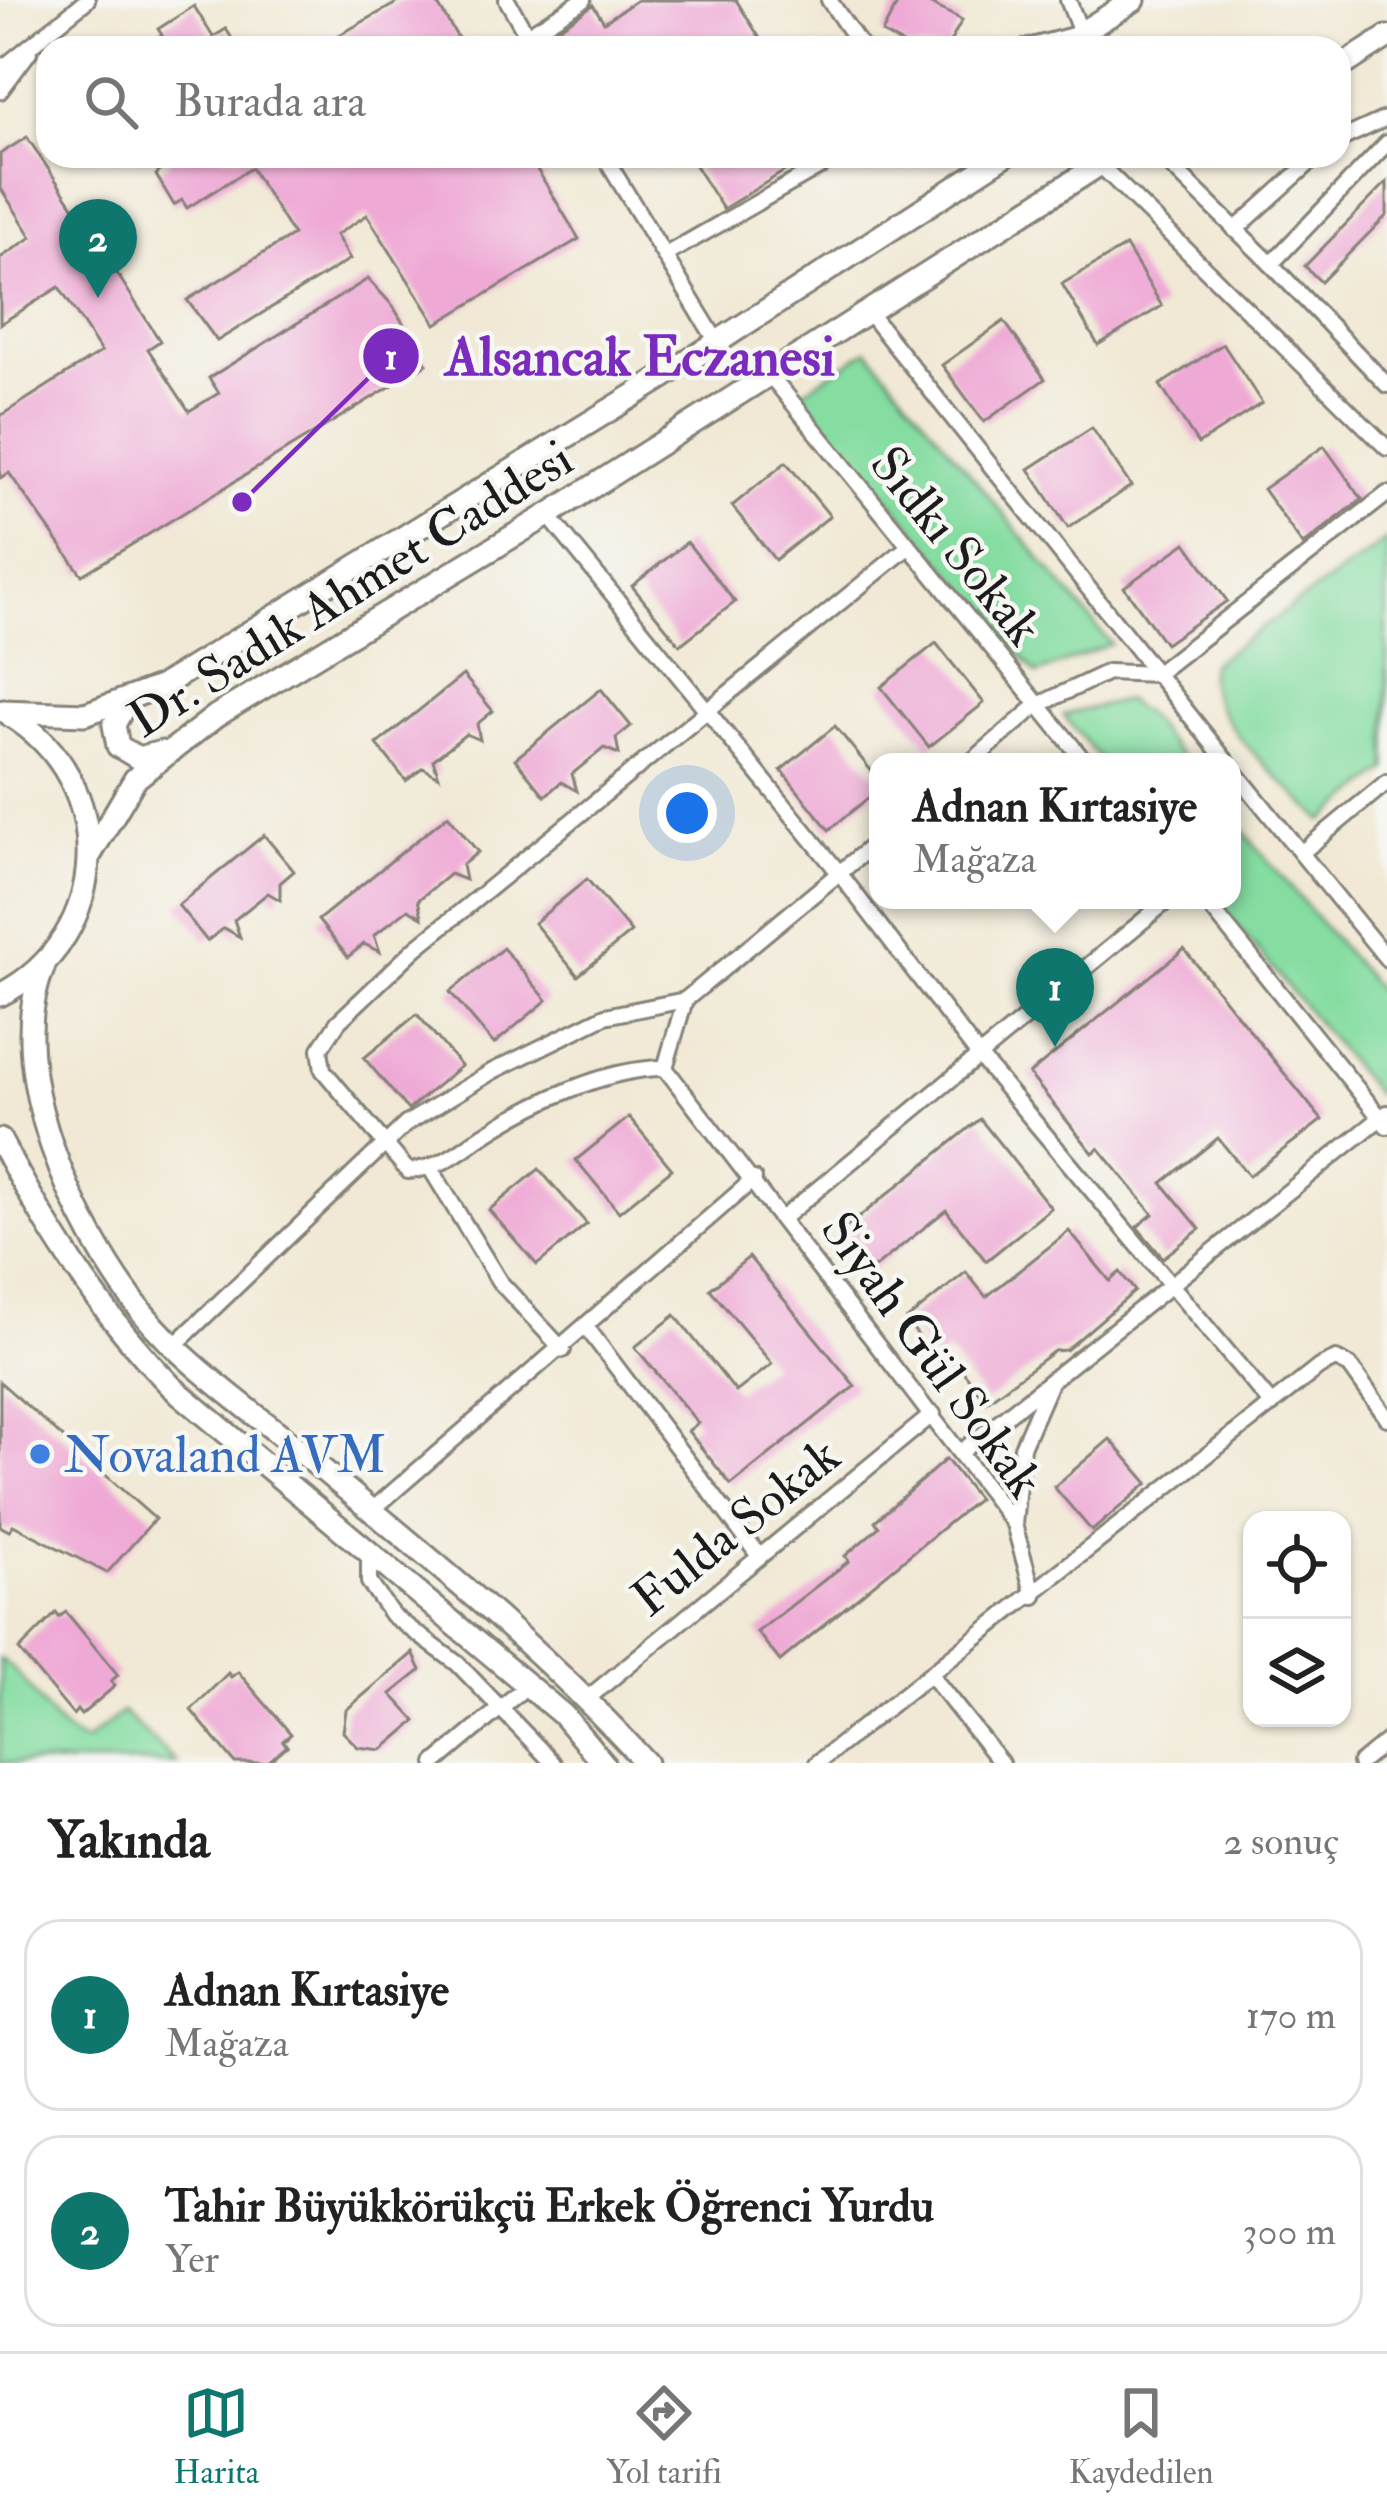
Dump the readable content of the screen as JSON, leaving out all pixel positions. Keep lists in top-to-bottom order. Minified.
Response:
{"streets":{"main road":["Dr. Sadık Ahmet Caddesi"],"street":["Sıdkı Sokak","Siyah Gül Sokak","Fulda Sokak"]},"crossings":[["Sıdkı Sokak","Dr. Sadık Ahmet Caddesi"],["Siyah Gül Sokak","Fulda Sokak"]],"places":["Alsancak Eczanesi","Novaland AVM"],"page":{"search":"Burada ara","pins":["2","1"],"popup":["Adnan Kırtasiye","Mağaza"],"heading":["Yakında","2 sonuç"],"list":[{"mark":"1","name":"Adnan Kırtasiye","note":"Mağaza","value":"170 m"},{"mark":"2","name":"Tahir Büyükkörükçü Erkek Öğrenci Yurdu","note":"Yer","value":"300 m"}],"nav":["Harita","Yol tarifi","Kaydedilen"]}}
